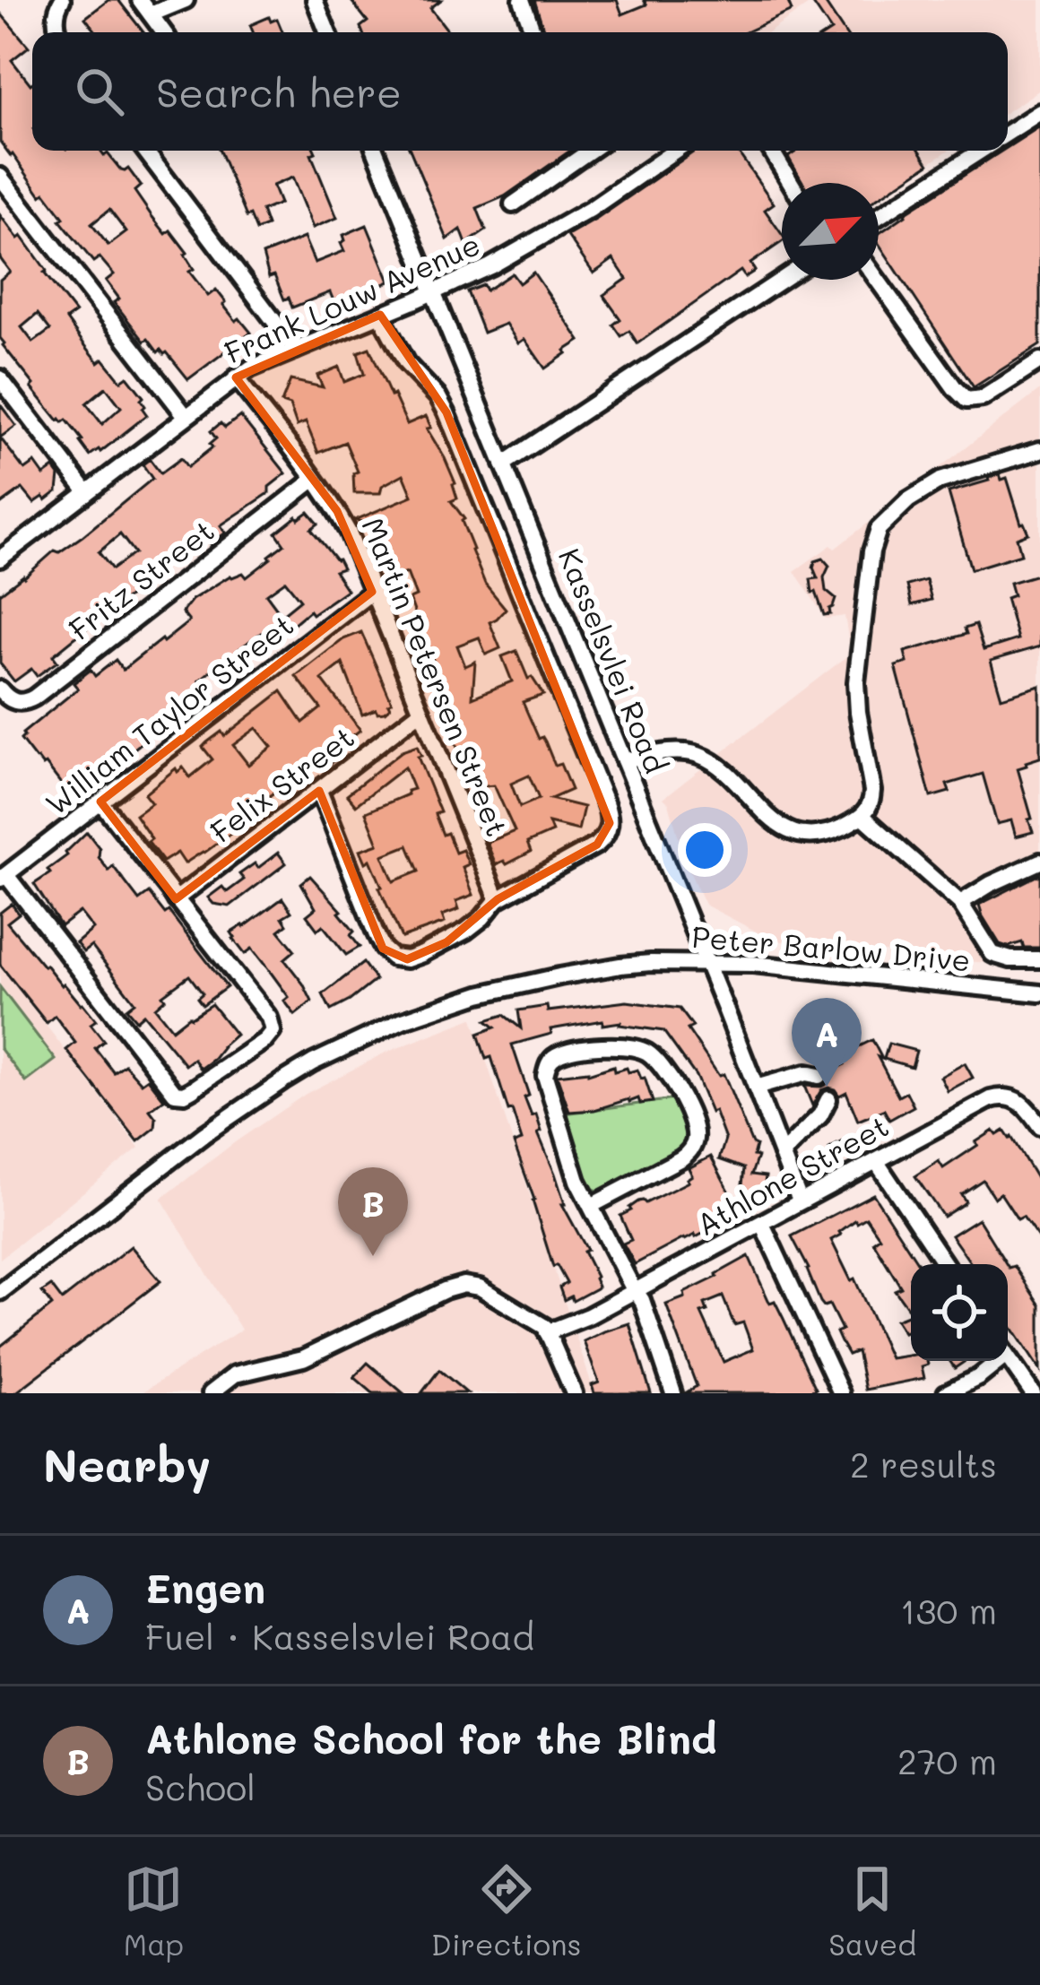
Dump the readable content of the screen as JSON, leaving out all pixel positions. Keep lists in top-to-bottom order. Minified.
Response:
{"streets":{"street":["Frank Louw Avenue","Fritz Street","Kasselsvlei Road","Martin Petersen Street","William Taylor Street","Felix Street","Peter Barlow Drive","Athlone Street"]},"crossings":[["Frank Louw Avenue","Kasselsvlei Road"],["Frank Louw Avenue","Martin Petersen Street"],["Fritz Street","Martin Petersen Street"],["Kasselsvlei Road","Peter Barlow Drive"],["Kasselsvlei Road","Athlone Street"],["Martin Petersen Street","William Taylor Street"],["Martin Petersen Street","Felix Street"]],"north":"top right","page":{"search":"Search here","pins":["A","B"],"heading":["Nearby","2 results"],"list":[{"mark":"A","name":"Engen","note":"Fuel · Kasselsvlei Road","value":"130 m"},{"mark":"B","name":"Athlone School for the Blind","note":"School","value":"270 m"}],"nav":["Map","Directions","Saved"]}}
